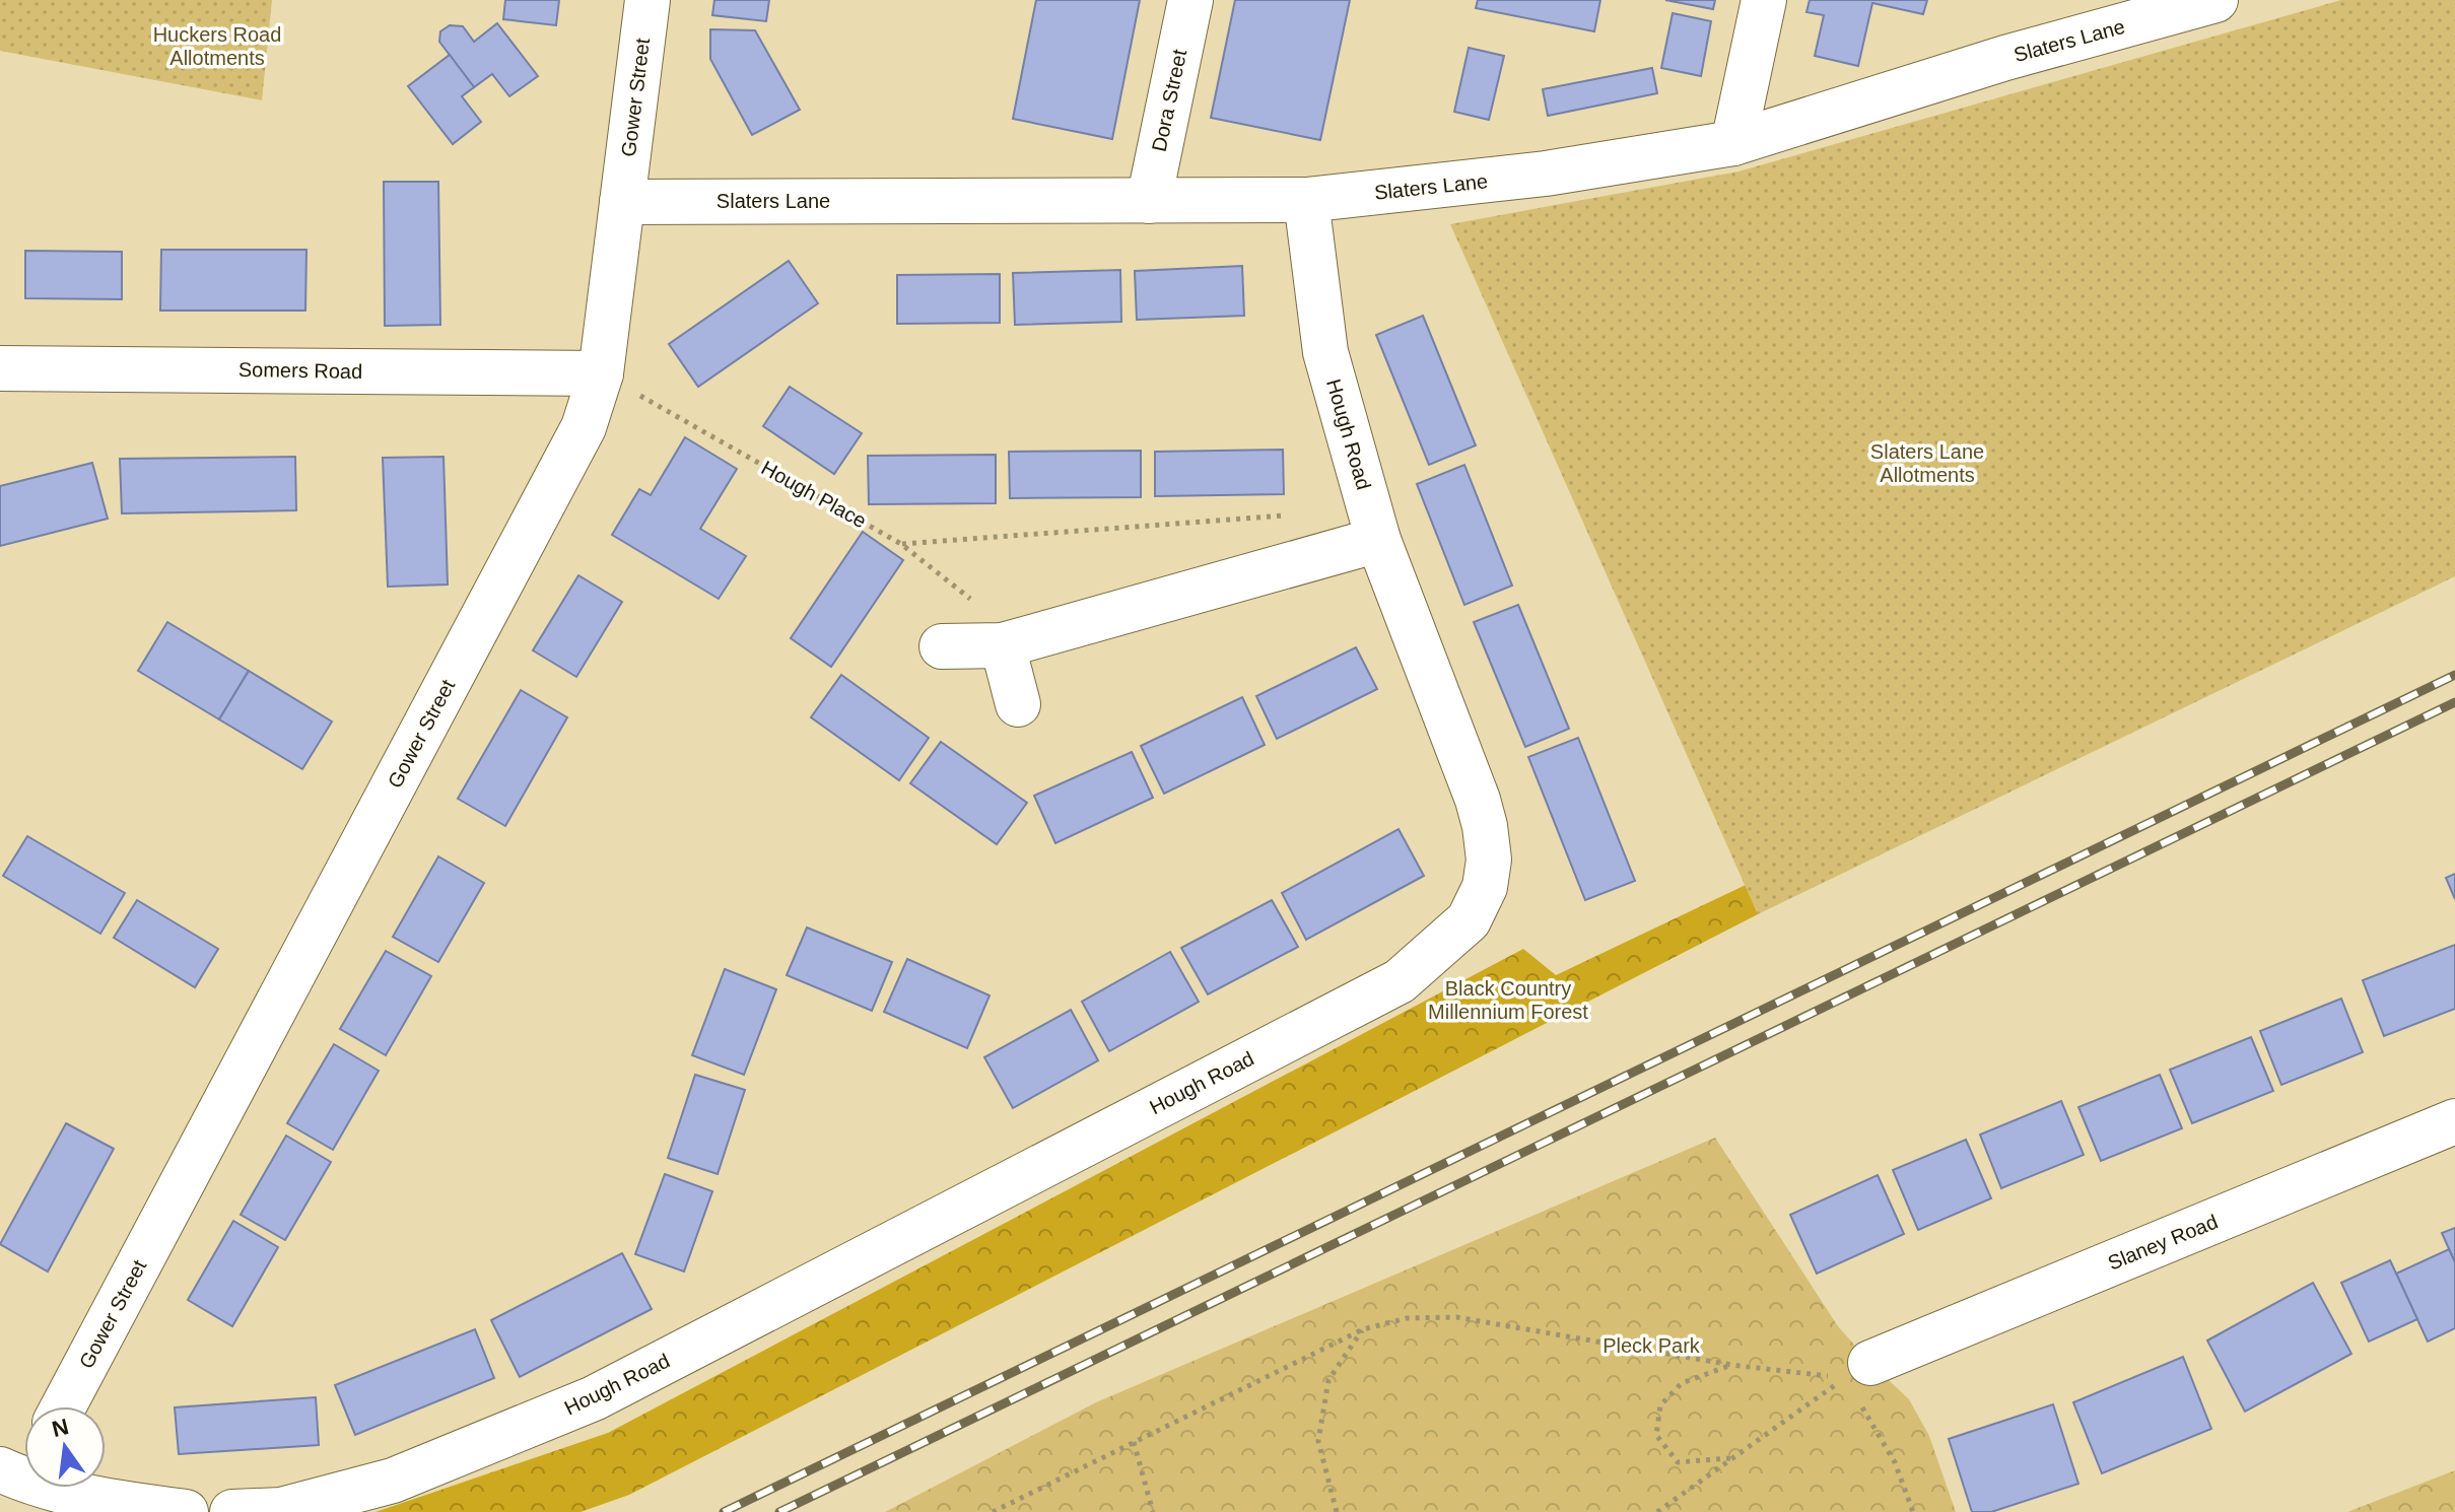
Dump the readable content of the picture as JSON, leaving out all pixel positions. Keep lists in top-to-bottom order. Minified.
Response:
{"streets":{"street":["Slaters Lane","Gower Street","Dora Street","Somers Road","Hough Road","Slaney Road"],"path":["Hough Place"]},"crossings":[["Slaters Lane","Gower Street"],["Slaters Lane","Dora Street"],["Slaters Lane","Hough Road"],["Gower Street","Somers Road"],["Gower Street","Hough Place"],["Somers Road","Hough Place"]],"parks":["Huckers Road Allotments","Slaters Lane Allotments","Black Country Millennium Forest","Pleck Park"],"north":"top"}
